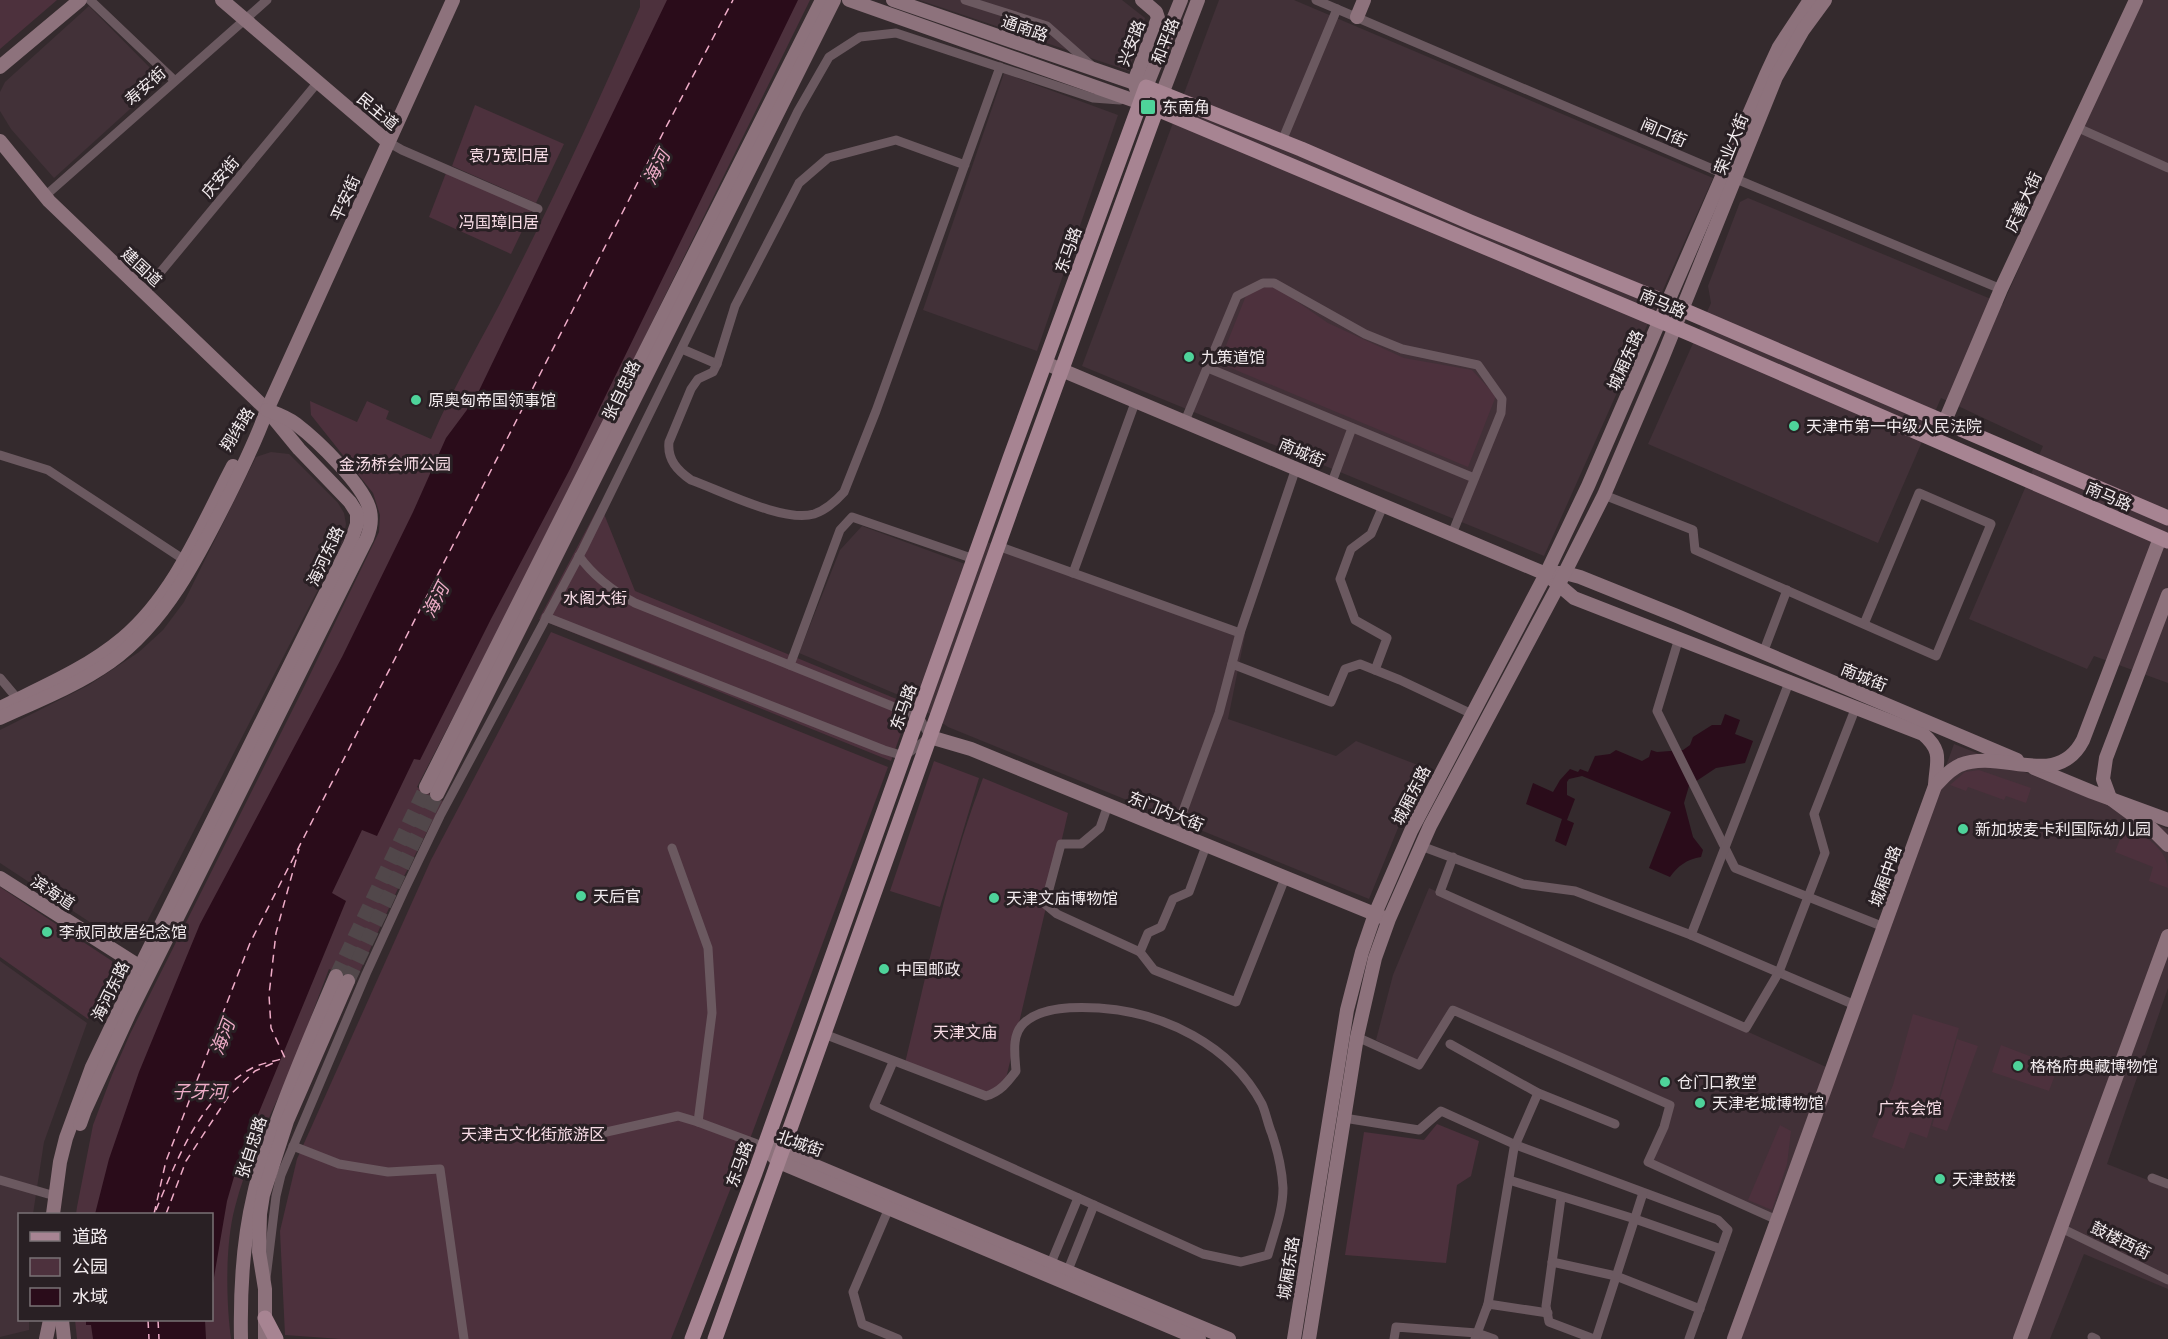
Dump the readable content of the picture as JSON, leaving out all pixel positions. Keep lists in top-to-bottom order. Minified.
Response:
{"streets":{"main road":["东马路","南马路"],"street":["通南路","和平路","兴安路","寿安街","民主道","闸口街","荣业大街","庆安街","平安街","庆善大街","建国道","城厢东路","张自忠路","翔纬路","南城街","海河东路","东门内大街","城厢中路","滨海道","北城街","鼓楼西街"]},"crossings":[["通南路","和平路"],["通南路","兴安路"],["通南路","东马路"],["通南路","南马路"],["和平路","兴安路"],["和平路","东马路"],["和平路","南马路"],["兴安路","东马路"],["兴安路","南马路"],["寿安街","民主道"],["寿安街","建国道"],["民主道","庆安街"],["民主道","平安街"],["闸口街","荣业大街"],["闸口街","庆善大街"],["荣业大街","南马路"],["荣业大街","城厢东路"],["庆安街","建国道"],["平安街","建国道"],["平安街","翔纬路"],["平安街","海河东路"],["庆善大街","南马路"],["东马路","南马路"],["东马路","南城街"],["东马路","北城街"],["建国道","翔纬路"],["建国道","海河东路"],["南马路","城厢东路"],["南马路","城厢中路"],["城厢东路","南城街"],["城厢东路","东门内大街"],["翔纬路","海河东路"],["南城街","城厢中路"],["海河东路","滨海道"]],"water":["海河","子牙河"],"parks":["袁乃宽旧居","冯国璋旧居","金汤桥会师公园","水阁大街","天津文庙","广东会馆","天津古文化街旅游区"],"places":{"transit":["东南角"],"other":["九策道馆","原奥匈帝国领事馆","天津市第一中级人民法院","新加坡麦卡利国际幼儿园","天后官","天津文庙博物馆","李叔同故居纪念馆","中国邮政","格格府典藏博物馆","仓门口教堂","天津老城博物馆","天津鼓楼"]},"legend":["道路","公园","水域"]}
